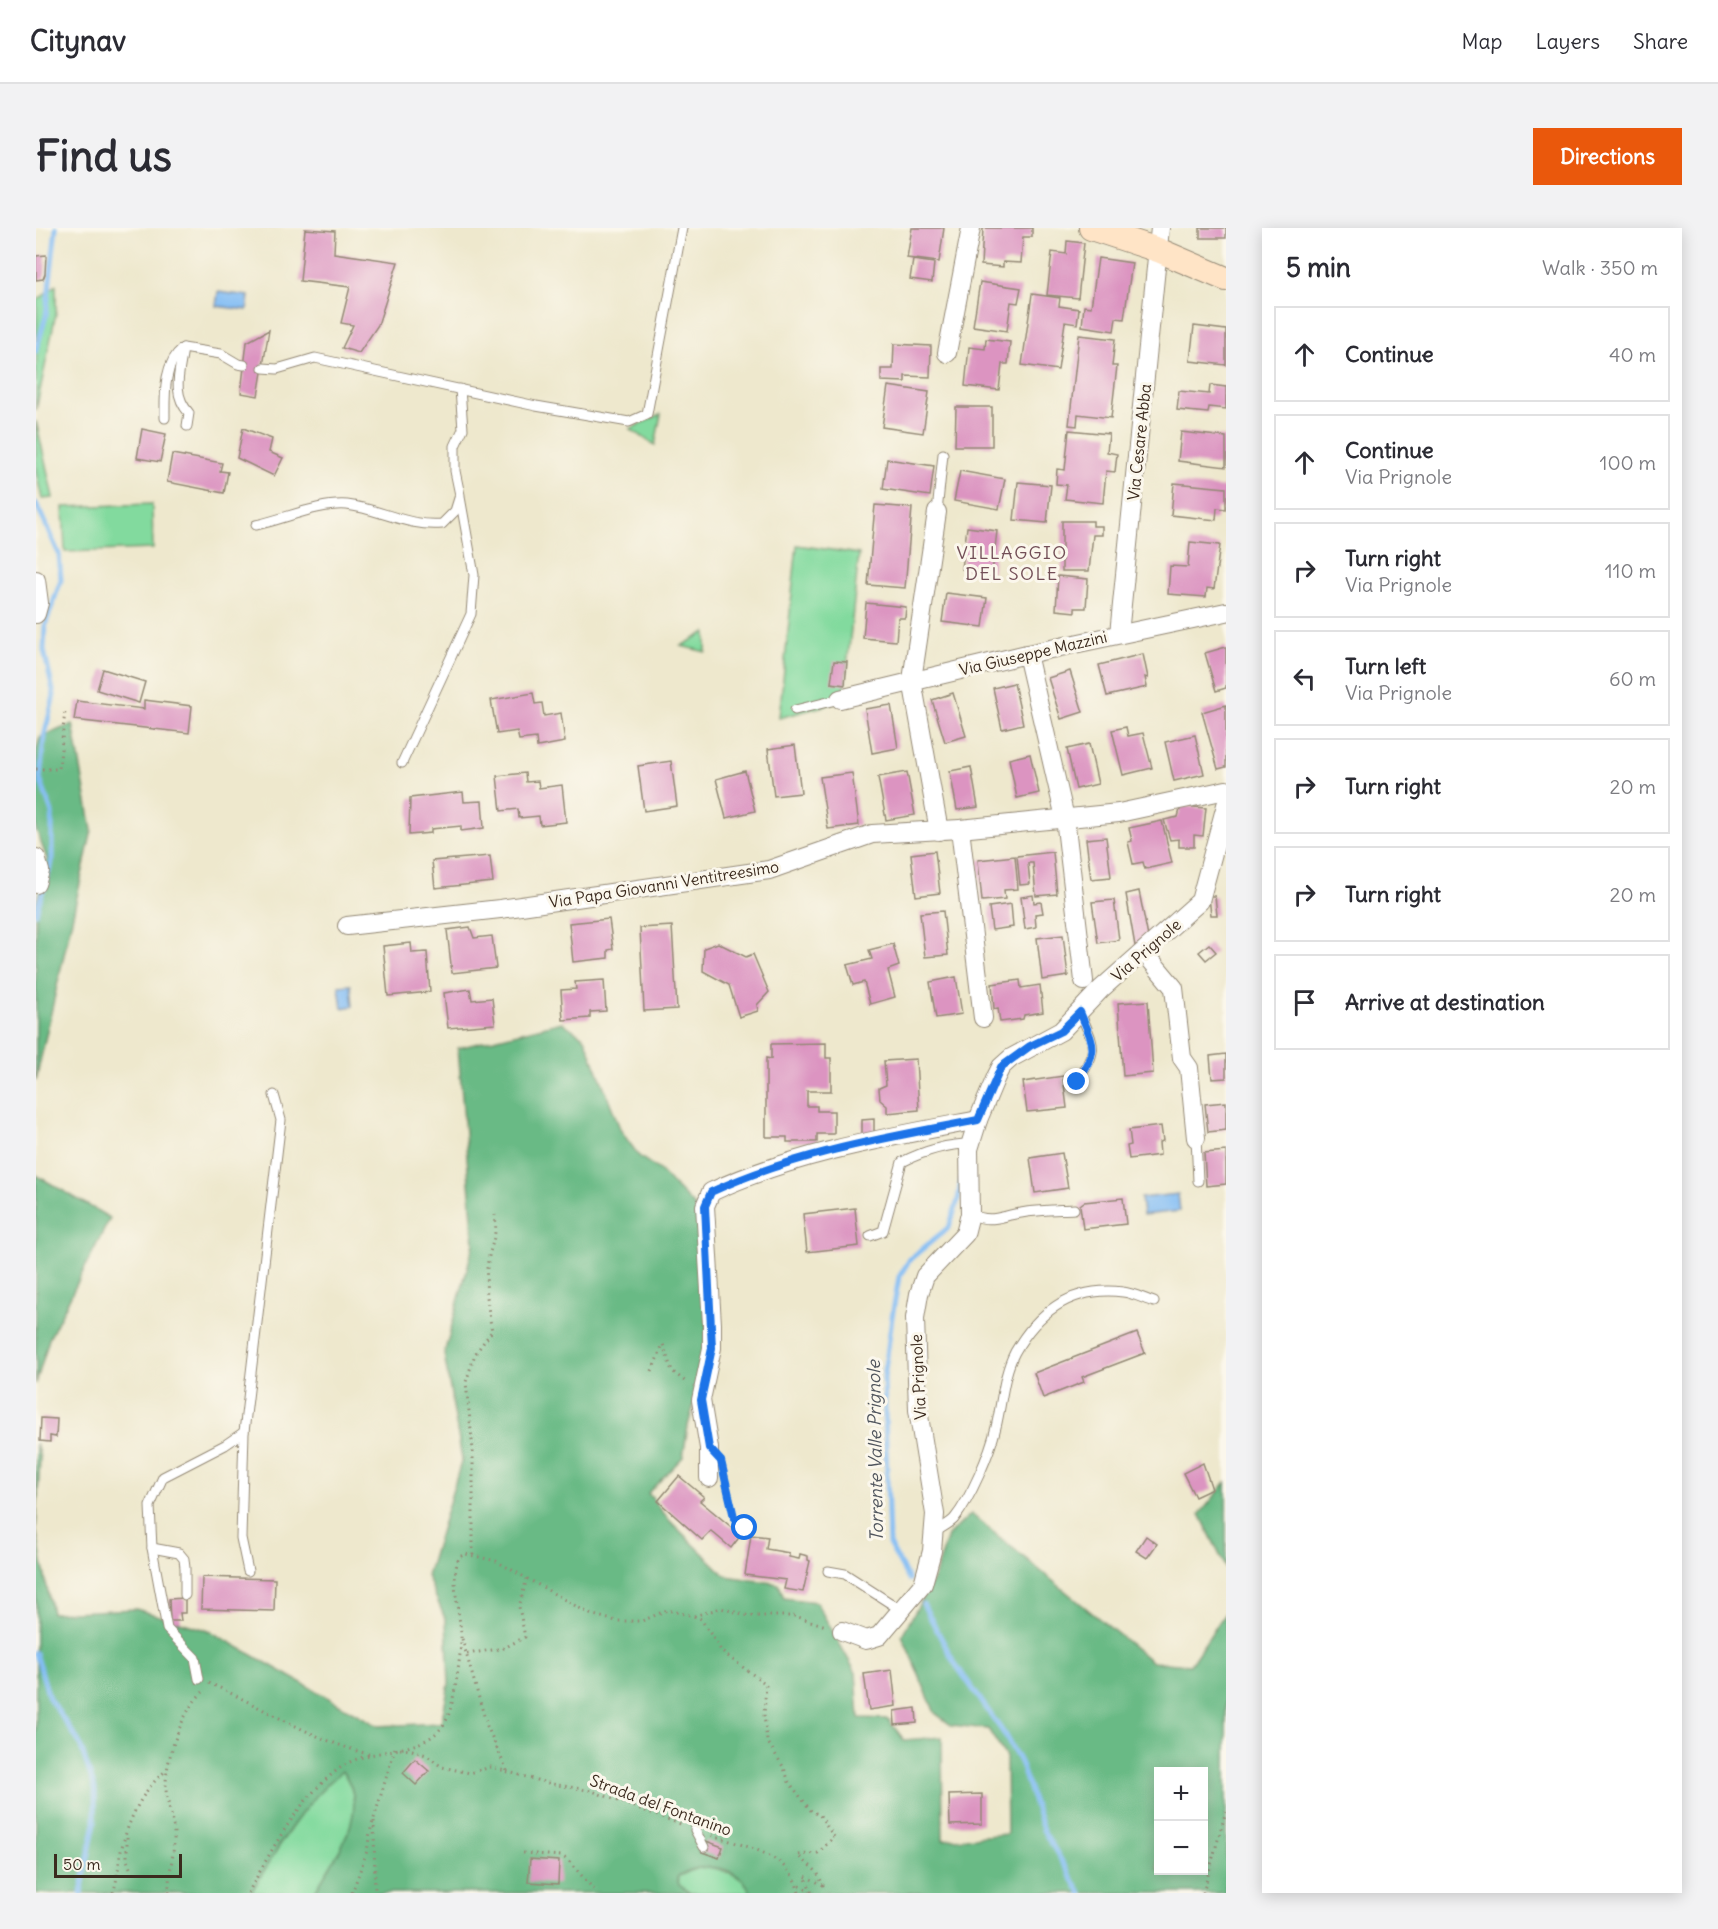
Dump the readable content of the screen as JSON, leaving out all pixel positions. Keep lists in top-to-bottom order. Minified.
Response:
{"streets":{"street":["Via Cesare Abba","Via Giuseppe Mazzini","Via Papa Giovanni Ventitreesimo","Via Prignole"],"path":["Strada del Fontanino"]},"crossings":[["Via Cesare Abba","Via Giuseppe Mazzini"]],"districts":["VILLAGGIO DEL SOLE"],"water":["Torrente Valle Prignole"],"scale_bar":"50 m","page":{"header":"Citynav","nav":["Map","Layers","Share"],"buttons":"Directions","title":"Find us","heading":["5 min","Walk · 350 m"],"list":[["Continue","40 m"],["Continue","Via Prignole","100 m"],["Turn right","Via Prignole","110 m"],["Turn left","Via Prignole","60 m"],["Turn right","20 m"],["Turn right","20 m"],"Arrive at destination"],"map_buttons":["+","−"],"scale":"50 m"}}
